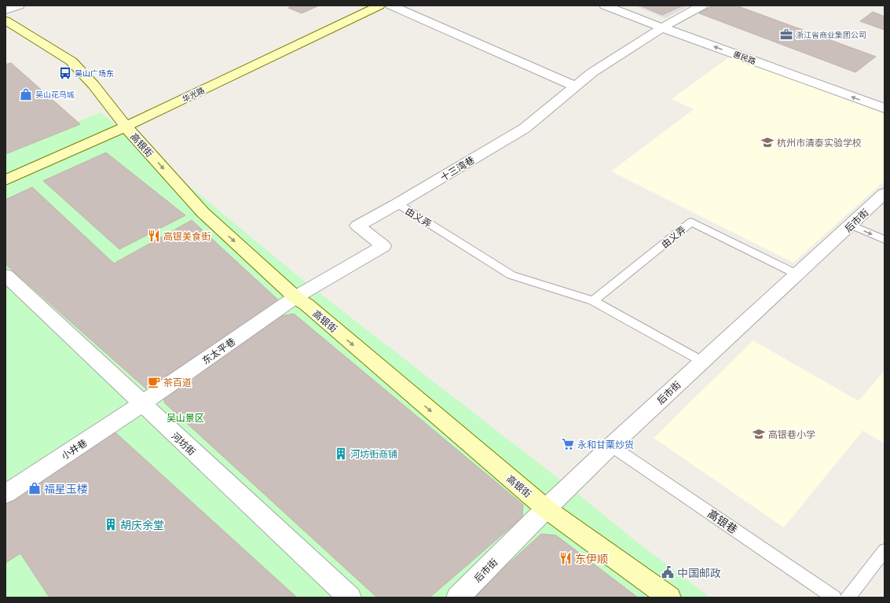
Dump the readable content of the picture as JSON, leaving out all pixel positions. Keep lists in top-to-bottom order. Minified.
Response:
{"streets":{"street":["惠民路","华光路","高银街","十三湾巷","后市街","东太平巷","河坊街","小井巷"],"lane":["由义弄","高银巷"]},"crossings":[["惠民路","十三湾巷"],["华光路","高银街"],["高银街","十三湾巷"],["高银街","后市街"],["高银街","东太平巷"],["十三湾巷","由义弄"],["十三湾巷","东太平巷"],["由义弄","后市街"],["后市街","高银巷"],["东太平巷","河坊街"],["东太平巷","小井巷"],["河坊街","小井巷"]],"one_way":["惠民路","高银街"],"parks":["吴山景区"],"places":{"office":["浙江省商业集团公司"],"bus stop":["吴山广场东"],"shop":["吴山花鸟城","福星玉楼"],"school or university":["杭州市清泰实验学校","高银巷小学"],"restaurant":["高银美食街","东伊顺"],"cafe":["茶百道"],"supermarket":["永和甘栗炒货"],"building":["河坊街商铺","胡庆余堂"],"public building":["中国邮政"]}}
